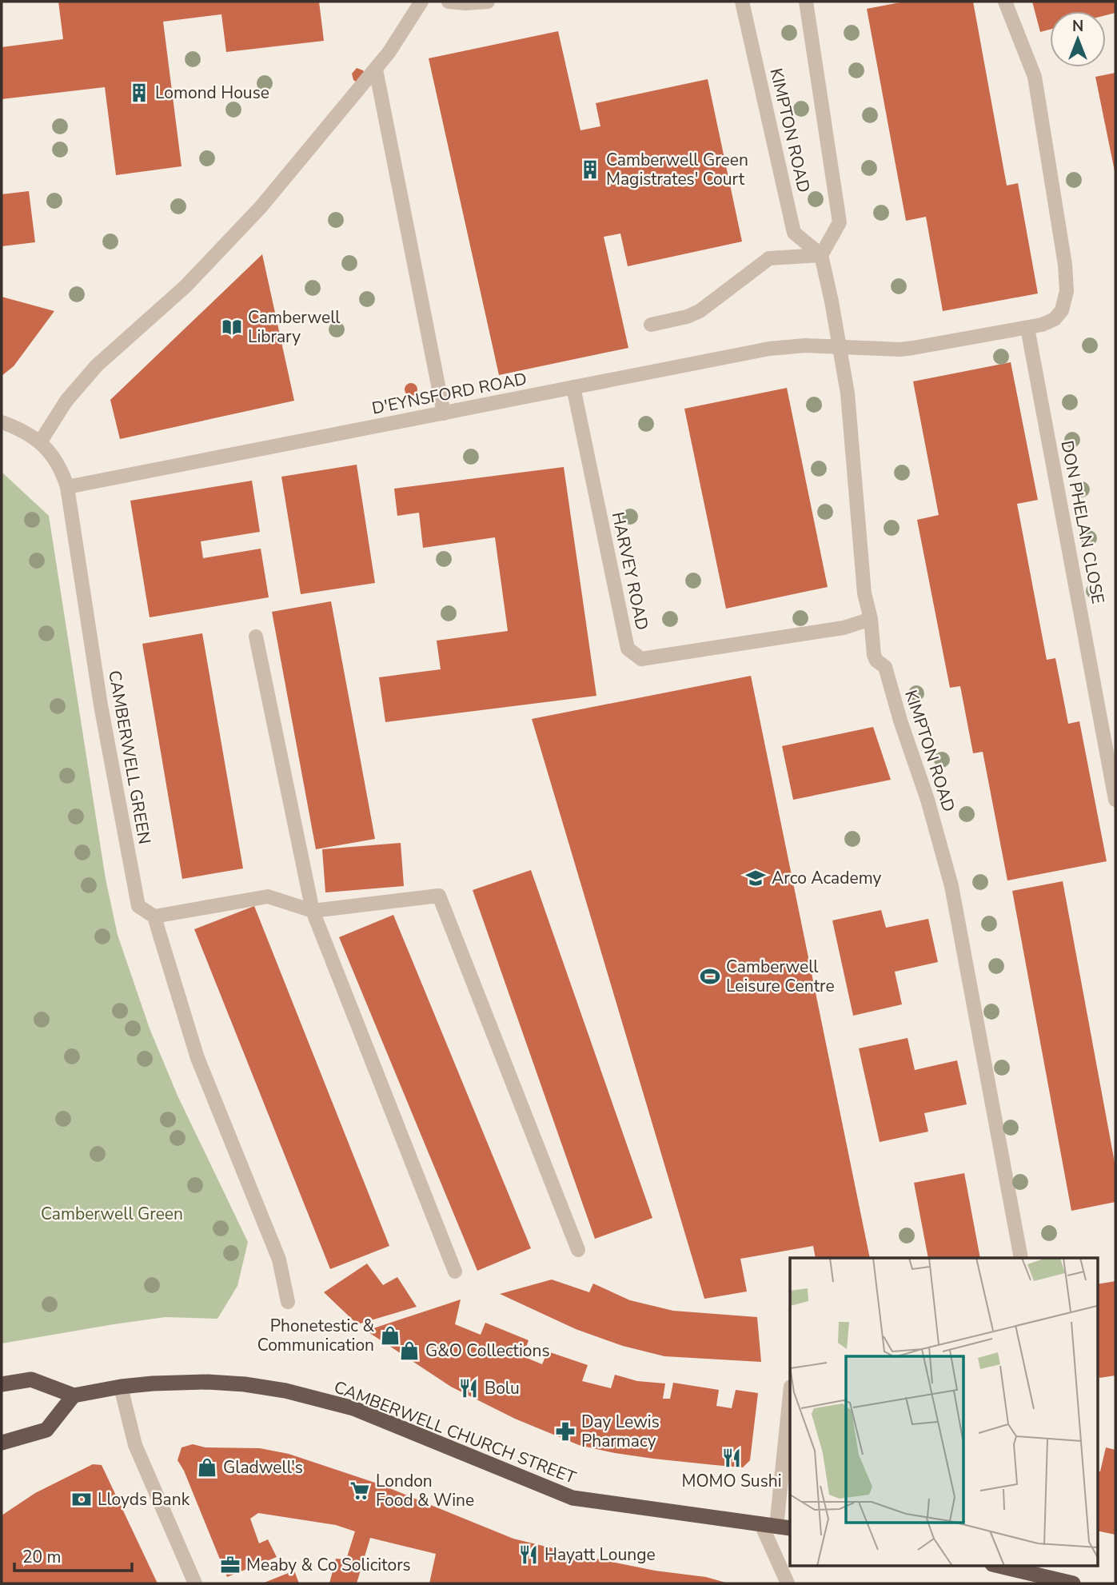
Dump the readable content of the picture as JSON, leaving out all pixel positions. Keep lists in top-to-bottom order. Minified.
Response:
{"streets":{"highway":["CAMBERWELL CHURCH STREET"],"street":["KIMPTON ROAD","D'EYNSFORD ROAD","DON PHELAN CLOSE","HARVEY ROAD","CAMBERWELL GREEN"]},"crossings":[["KIMPTON ROAD","D'EYNSFORD ROAD"],["KIMPTON ROAD","HARVEY ROAD"],["D'EYNSFORD ROAD","HARVEY ROAD"],["D'EYNSFORD ROAD","CAMBERWELL GREEN"]],"parks":["Camberwell Green"],"places":{"building":["Lomond House","Camberwell Green Magistrates' Court"],"library":["Camberwell Library"],"school or university":["Arco Academy"],"sports":["Camberwell Leisure Centre"],"shop":["Phonetestic & Communication","G&O Collections","Gladwell's"],"restaurant":["Bolu","MOMO Sushi","Hayatt Lounge"],"pharmacy":["Day Lewis Pharmacy"],"supermarket":["London Food & Wine"],"bank":["Lloyds Bank"],"office":["Meaby & Co Solicitors"]},"scale_bar":"20 m","north":"top"}
